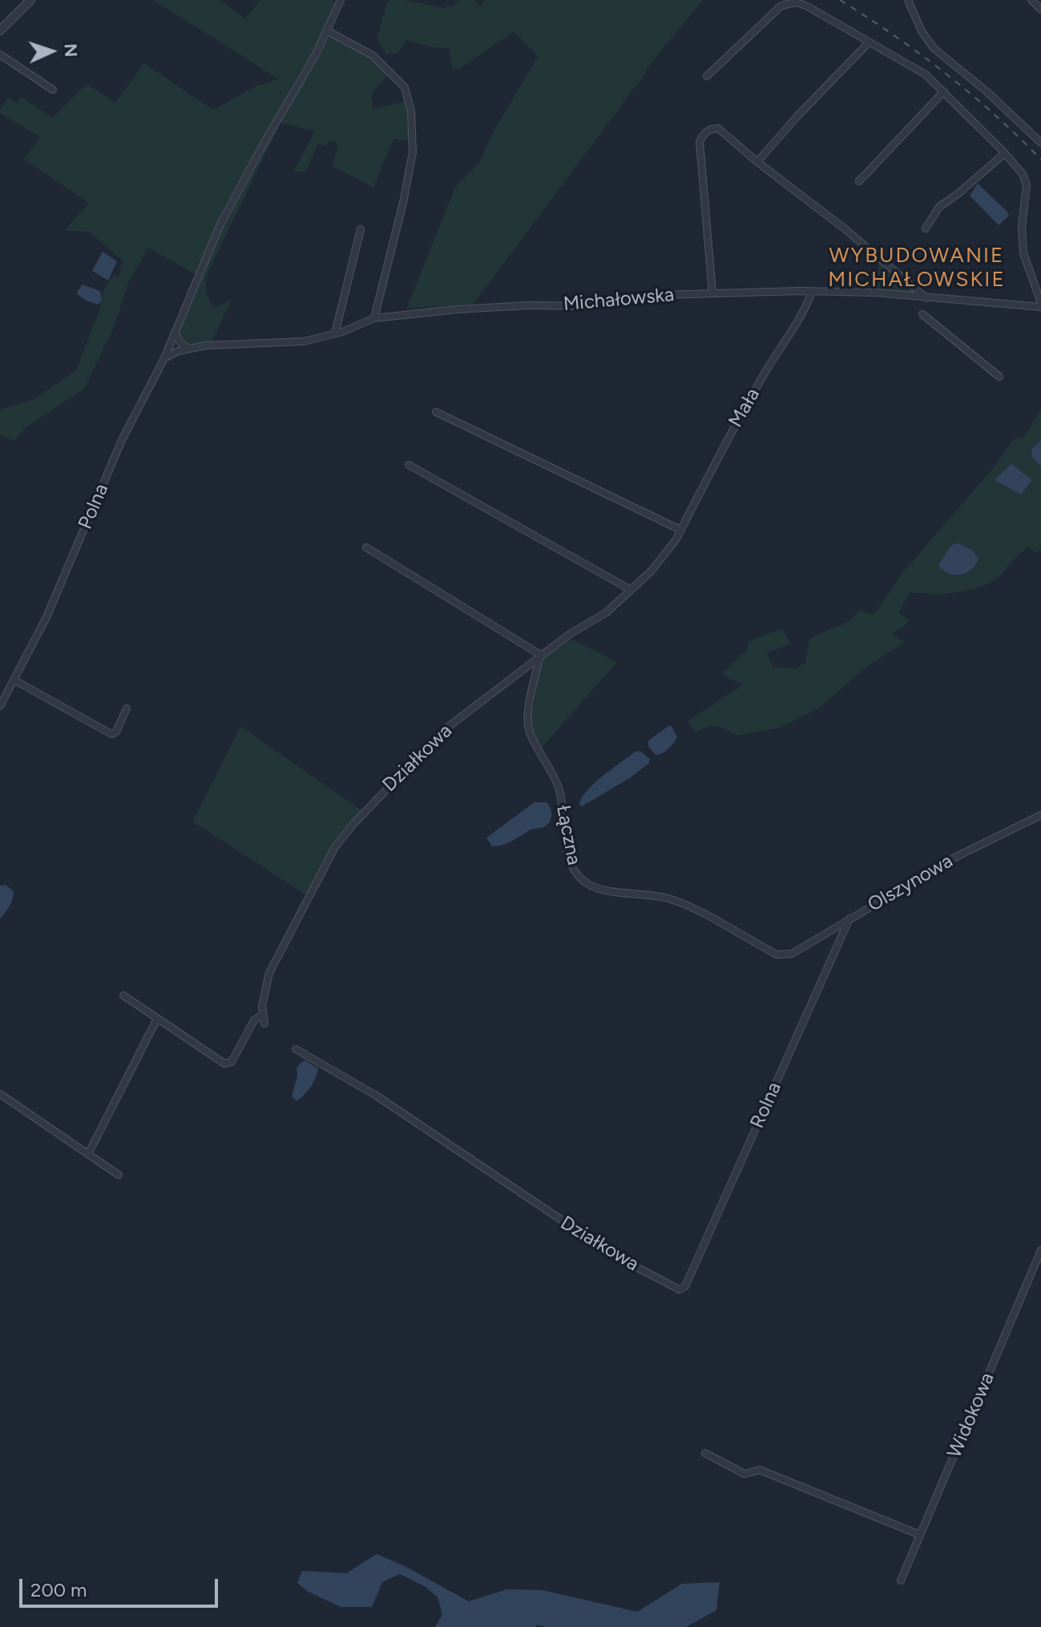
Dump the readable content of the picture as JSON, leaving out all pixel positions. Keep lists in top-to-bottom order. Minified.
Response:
{"streets":{"street":["Michałowska","Mała","Polna","Działkowa","Łączna","Olszynowa","Rolna","Widokowa"]},"crossings":[["Michałowska","Mała"],["Michałowska","Polna"],["Mała","Działkowa"],["Działkowa","Łączna"],["Działkowa","Rolna"],["Łączna","Olszynowa"],["Olszynowa","Rolna"]],"districts":["WYBUDOWANIE MICHAŁOWSKIE"],"scale_bar":"200 m","north":"right"}
